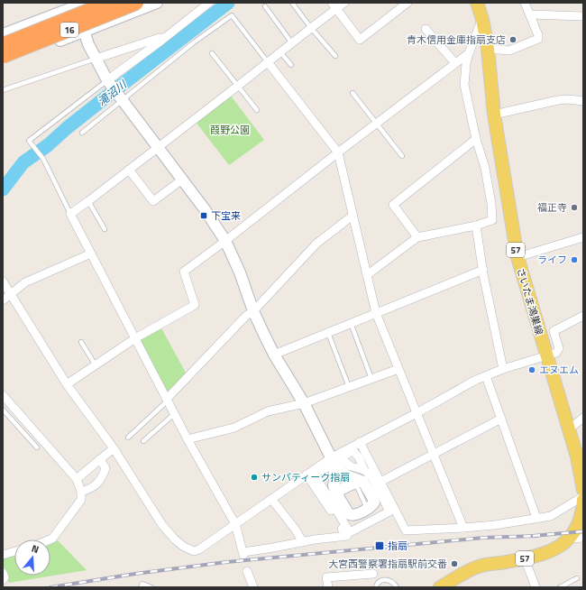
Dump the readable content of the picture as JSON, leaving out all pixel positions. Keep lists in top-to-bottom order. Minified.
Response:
{"streets":{"highway":["16"],"main road":["57","さいたま鴻巣線"]},"water":["滝沼川"],"parks":["葭野公園"],"places":{"other":["青木信用金庫指扇支店","福正寺","ライフ","エヌエム","サンパティーク指扇","大宮西警察署指扇駅前交番"],"transit":["下宝来","指扇"]},"north":"top"}
